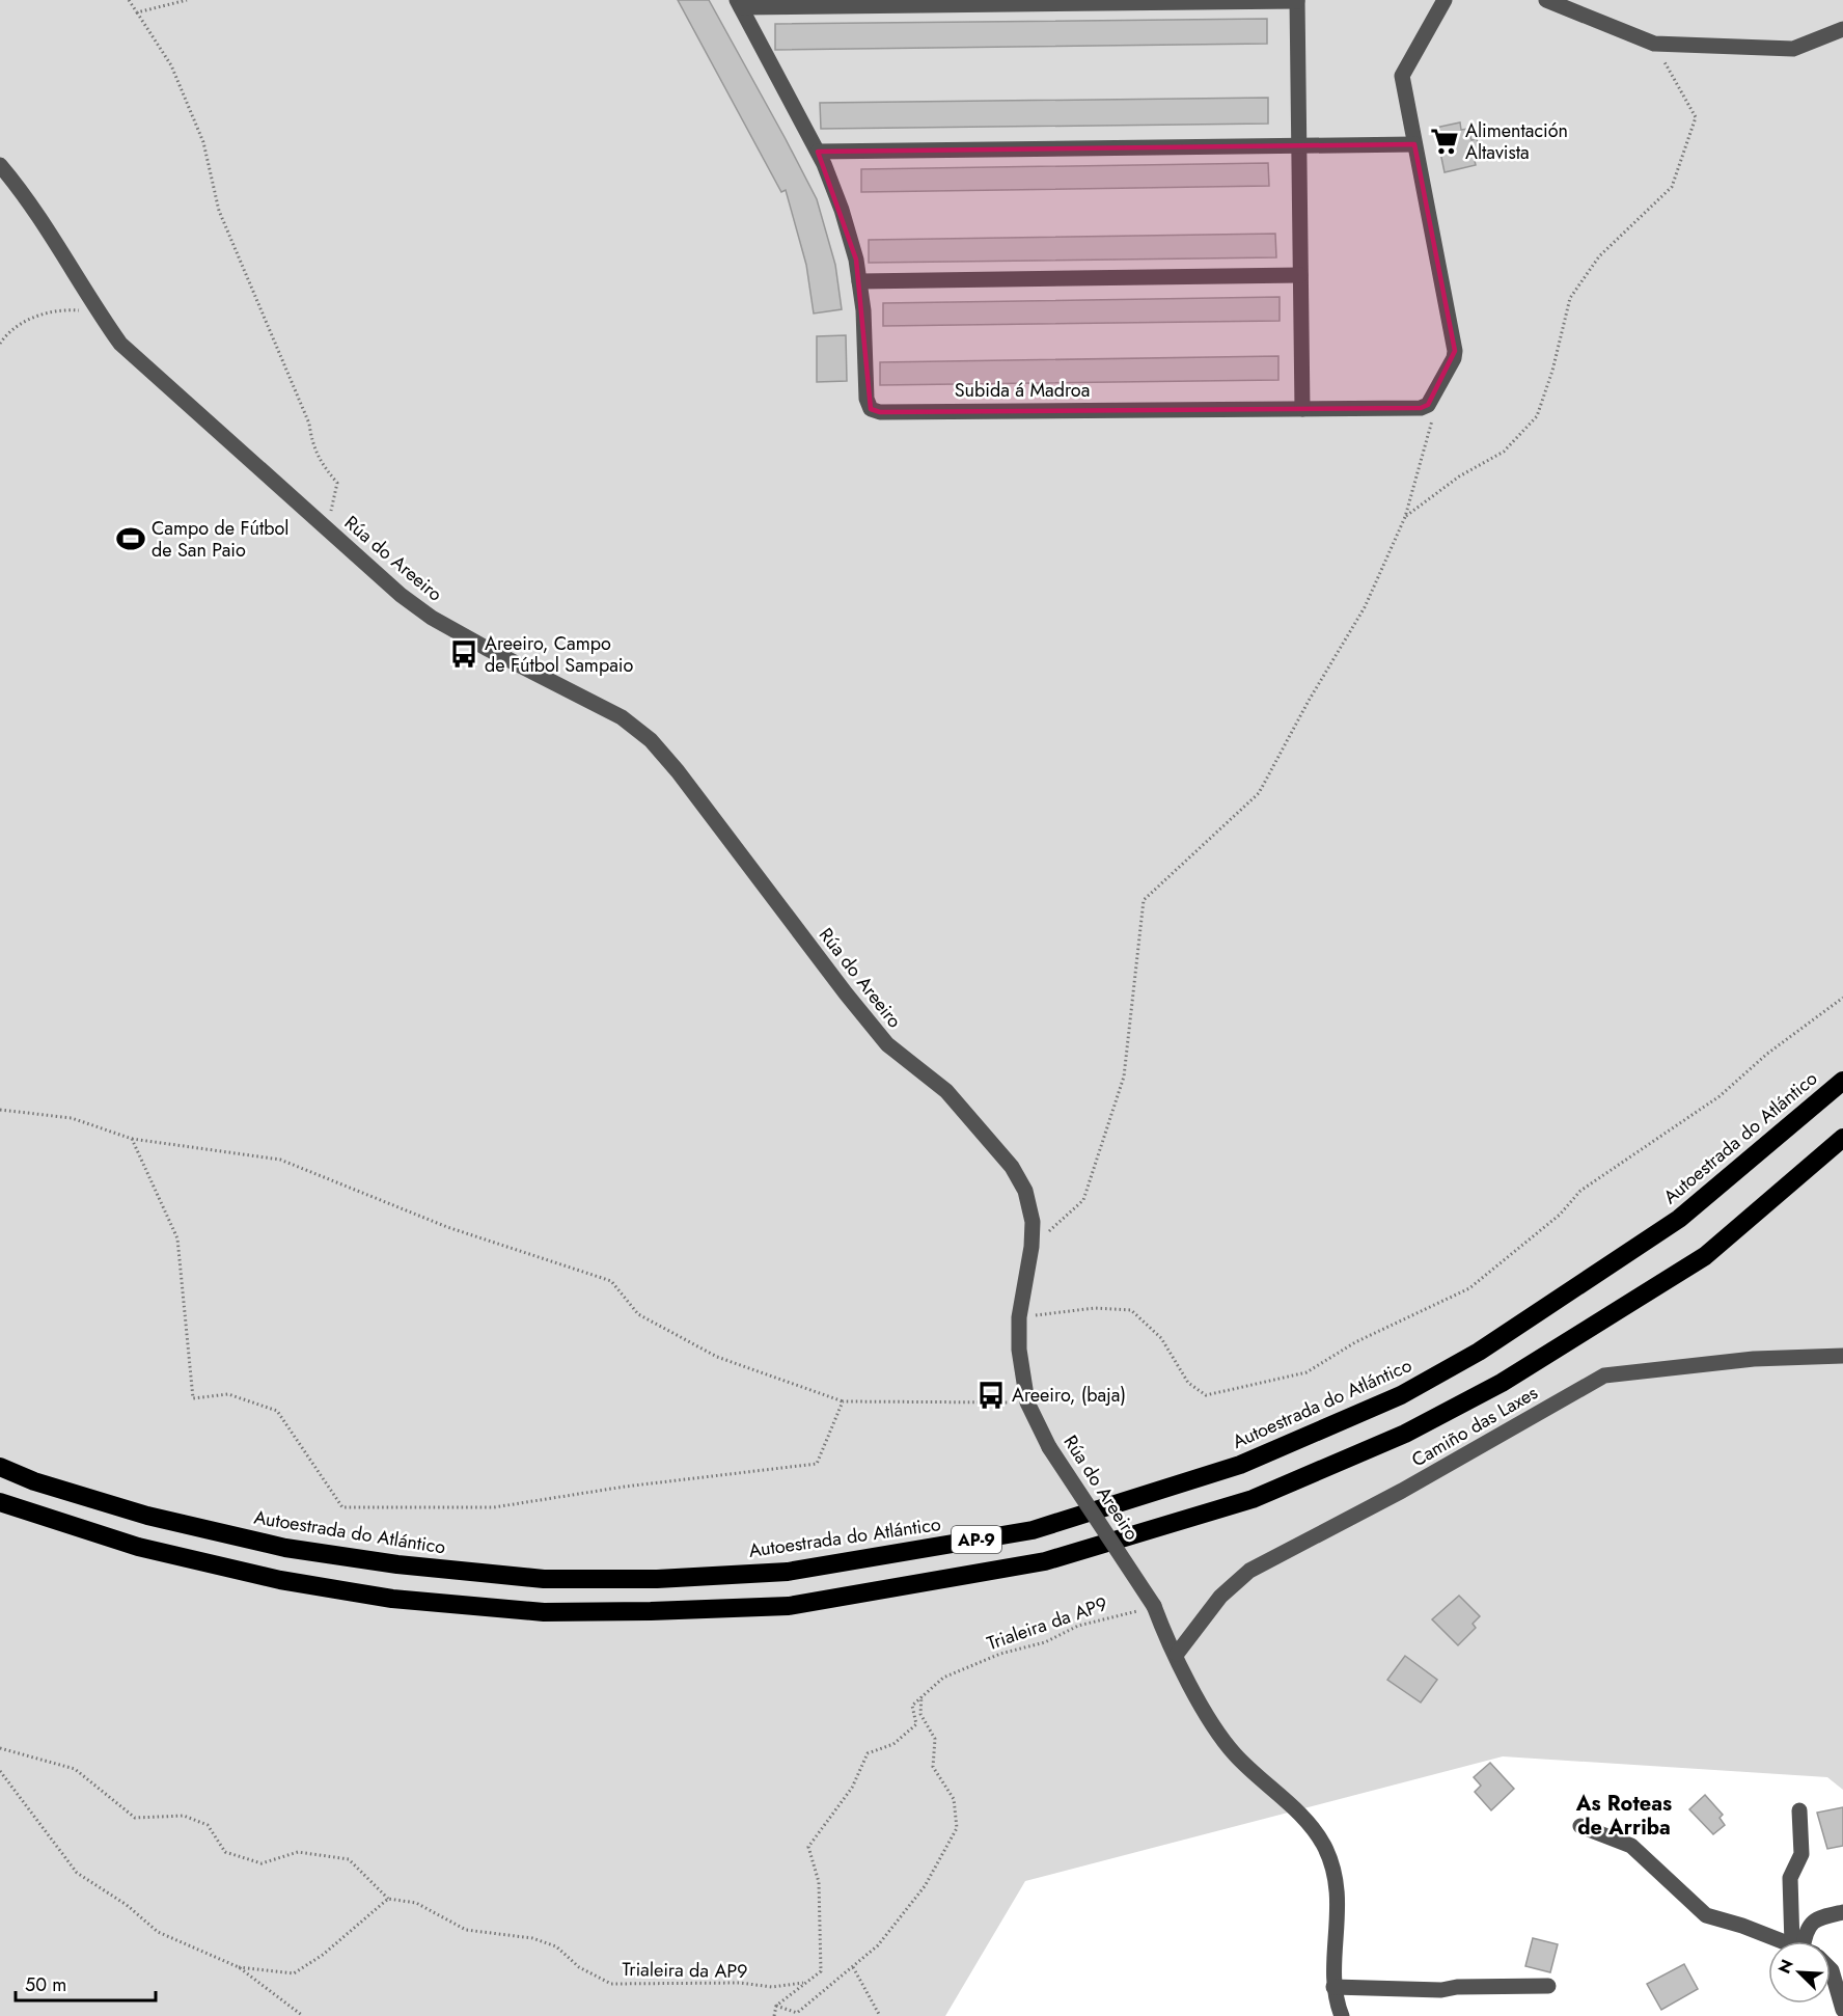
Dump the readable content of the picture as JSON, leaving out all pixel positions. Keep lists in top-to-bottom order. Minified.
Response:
{"streets":{"highway":["Autoestrada do Atlántico","AP-9"],"street":["Subida á Madroa","Rúa do Areeiro","Camiño das Laxes"],"path":["Trialeira da AP9"]},"crossings":[["Rúa do Areeiro","Camiño das Laxes"],["Rúa do Areeiro","Trialeira da AP9"]],"districts":["As Roteas de Arriba"],"places":{"supermarket":["Alimentación Altavista"],"sports":["Campo de Fútbol de San Paio"],"bus stop":["Areeiro, Campo de Fútbol Sampaio","Areeiro, (baja)"]},"scale_bar":"50 m","north":"top left"}
